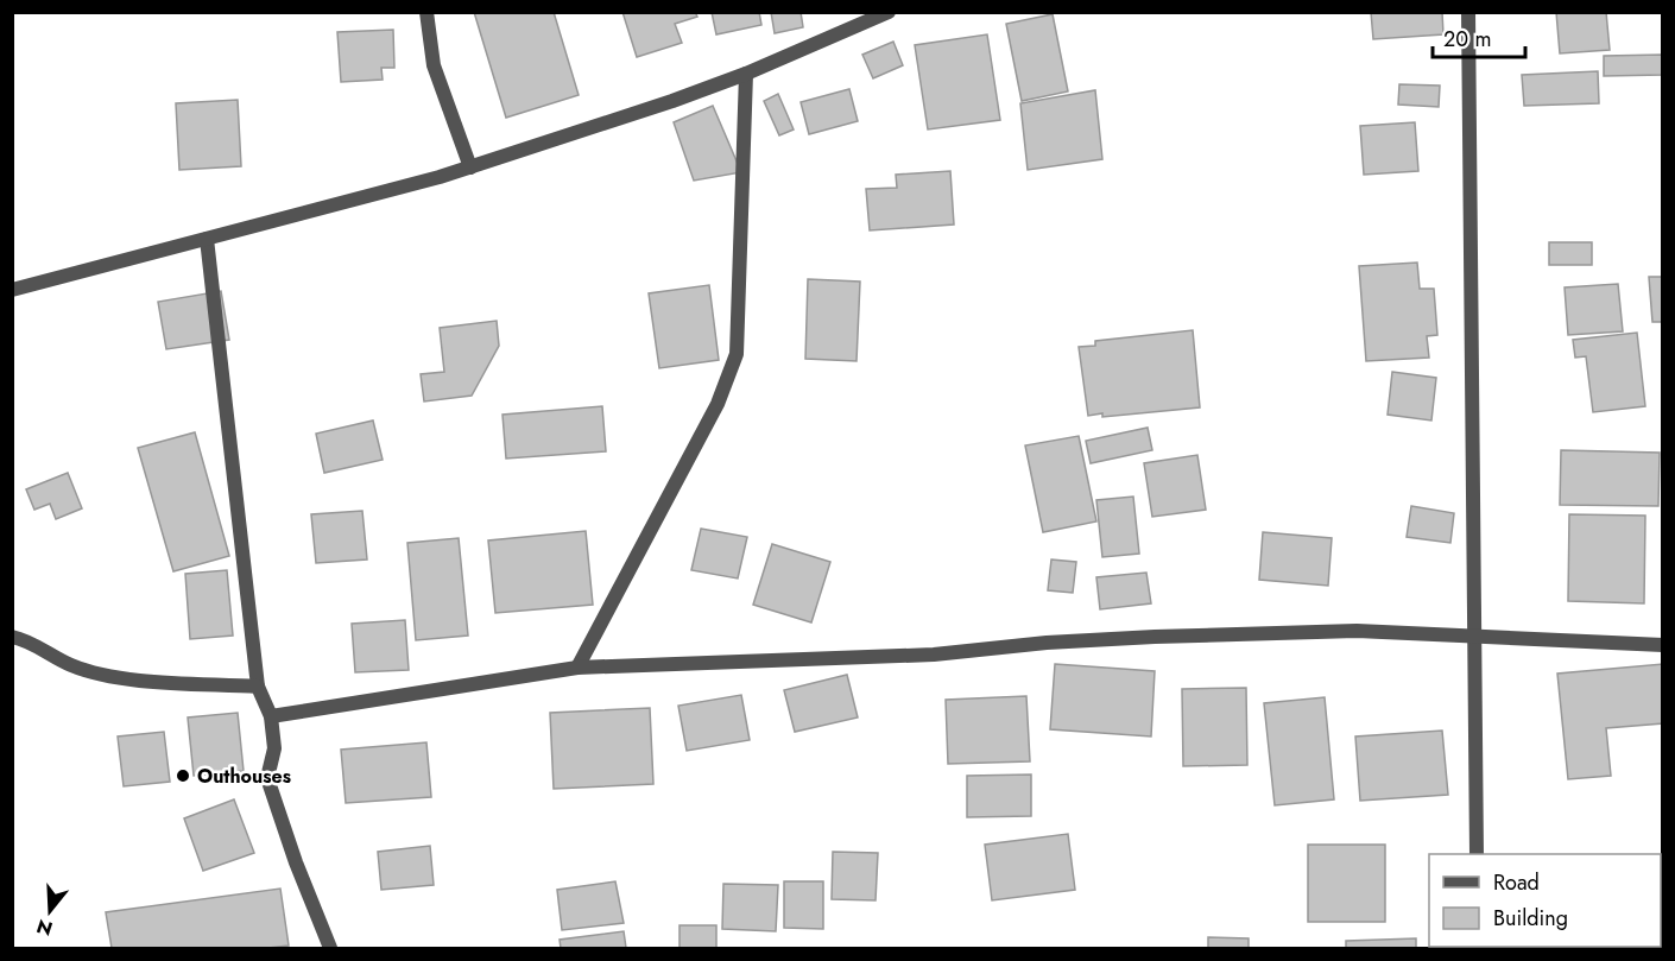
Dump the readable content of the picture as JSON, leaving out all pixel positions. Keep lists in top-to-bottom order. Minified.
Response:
{"places":["Outhouses"],"legend":["Road","Building"],"scale_bar":"20 m","north":"bottom"}
